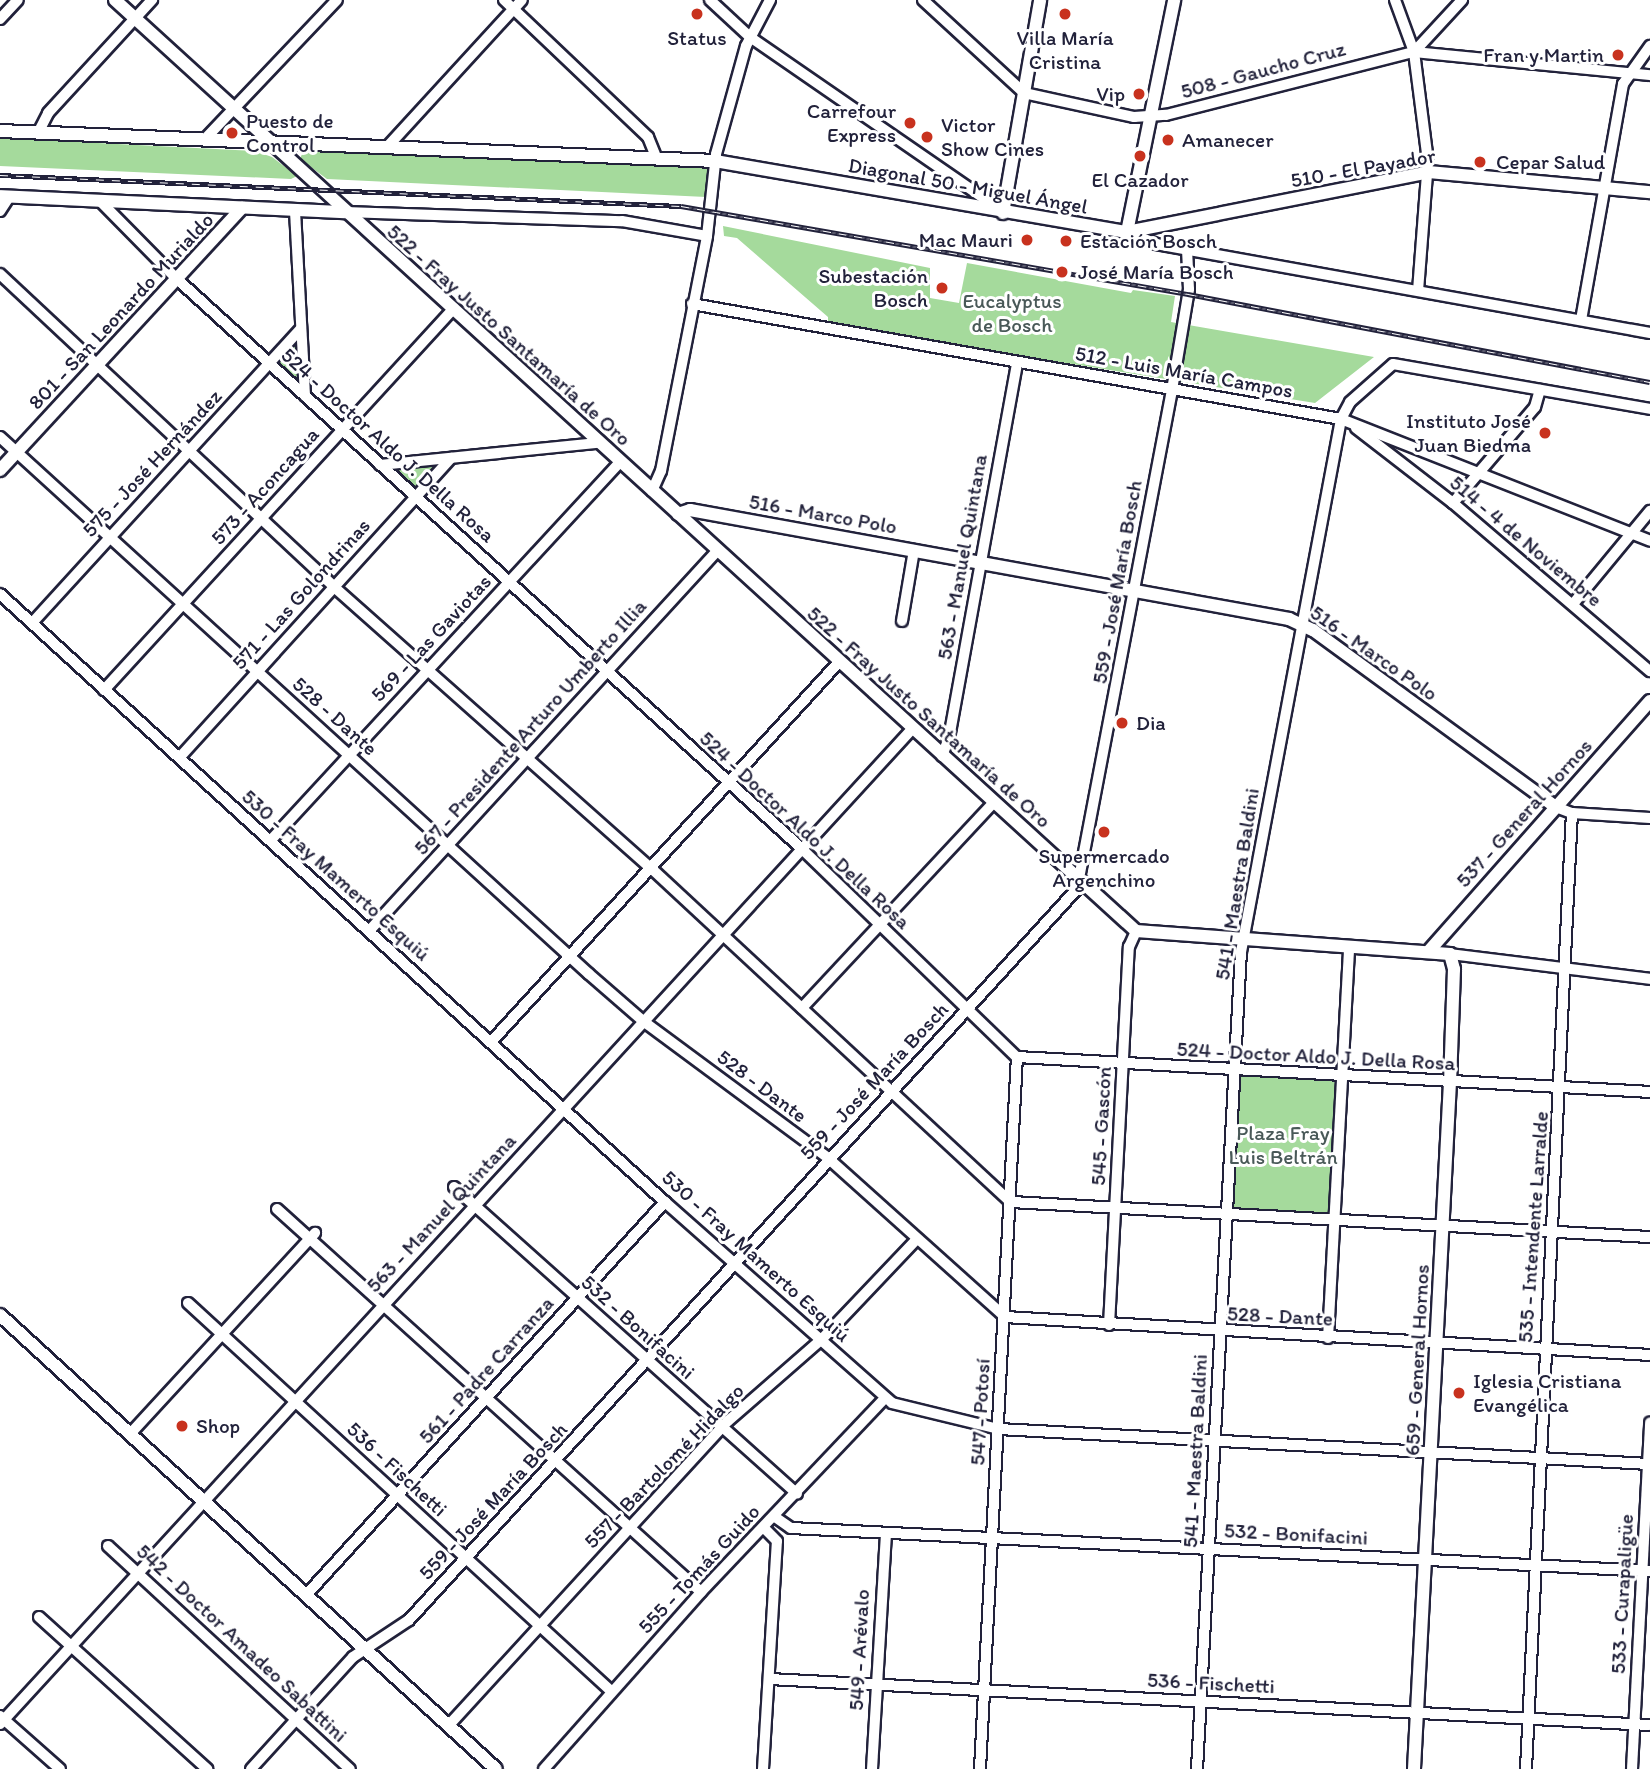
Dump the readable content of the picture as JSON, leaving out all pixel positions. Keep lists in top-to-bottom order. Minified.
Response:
{"streets":{"street":["508 - Gaucho Cruz","510 - El Payador","Diagonal 50 - Miguel Ángel","801 - San Leonardo Murialdo","522 - Fray Justo Santamaría de Oro","512 - Luis María Campos","524 - Doctor Aldo J. Della Rosa","575 - José Hernández","573 - Aconcagua","516 - Marco Polo","514 - 4 de Noviembre","563 - Manuel Quintana","559 - José María Bosch","571 - Las Golondrinas","569 - Las Gaviotas","528 - Dante","567 - Presidente Arturo Umberto Illia","537 - General Hornos","530 - Fray Mamerto Esquiú","541 - Maestra Baldini","545 - Gascón","535 - Intendente Larralde","532 - Bonifacini","659 - General Hornos","561 - Padre Carranza","547 - Potosí","557 - Bartolomé Hidalgo","536 - Fischetti","555 - Tomás Guido","533 - Curapaligüe","542 - Doctor Amadeo Sabattini","549 - Arévalo"]},"crossings":[["510 - El Payador","Diagonal 50 - Miguel Ángel"],["Diagonal 50 - Miguel Ángel","522 - Fray Justo Santamaría de Oro"],["Diagonal 50 - Miguel Ángel","559 - José María Bosch"],["801 - San Leonardo Murialdo","524 - Doctor Aldo J. Della Rosa"],["801 - San Leonardo Murialdo","528 - Dante"],["522 - Fray Justo Santamaría de Oro","573 - Aconcagua"],["522 - Fray Justo Santamaría de Oro","516 - Marco Polo"],["522 - Fray Justo Santamaría de Oro","563 - Manuel Quintana"],["522 - Fray Justo Santamaría de Oro","559 - José María Bosch"],["522 - Fray Justo Santamaría de Oro","569 - Las Gaviotas"],["522 - Fray Justo Santamaría de Oro","567 - Presidente Arturo Umberto Illia"],["522 - Fray Justo Santamaría de Oro","545 - Gascón"],["512 - Luis María Campos","514 - 4 de Noviembre"],["512 - Luis María Campos","563 - Manuel Quintana"],["512 - Luis María Campos","559 - José María Bosch"],["512 - Luis María Campos","541 - Maestra Baldini"],["524 - Doctor Aldo J. Della Rosa","575 - José Hernández"],["524 - Doctor Aldo J. Della Rosa","573 - Aconcagua"],["524 - Doctor Aldo J. Della Rosa","563 - Manuel Quintana"],["524 - Doctor Aldo J. Della Rosa","559 - José María Bosch"],["524 - Doctor Aldo J. Della Rosa","571 - Las Golondrinas"],["524 - Doctor Aldo J. Della Rosa","569 - Las Gaviotas"],["524 - Doctor Aldo J. Della Rosa","567 - Presidente Arturo Umberto Illia"],["524 - Doctor Aldo J. Della Rosa","541 - Maestra Baldini"],["524 - Doctor Aldo J. Della Rosa","545 - Gascón"],["524 - Doctor Aldo J. Della Rosa","535 - Intendente Larralde"],["524 - Doctor Aldo J. Della Rosa","659 - General Hornos"],["524 - Doctor Aldo J. Della Rosa","547 - Potosí"],["575 - José Hernández","528 - Dante"],["575 - José Hernández","530 - Fray Mamerto Esquiú"],["573 - Aconcagua","528 - Dante"],["573 - Aconcagua","530 - Fray Mamerto Esquiú"],["516 - Marco Polo","563 - Manuel Quintana"],["516 - Marco Polo","559 - José María Bosch"],["516 - Marco Polo","537 - General Hornos"],["516 - Marco Polo","541 - Maestra Baldini"],["516 - Marco Polo","535 - Intendente Larralde"],["514 - 4 de Noviembre","541 - Maestra Baldini"],["563 - Manuel Quintana","528 - Dante"],["563 - Manuel Quintana","530 - Fray Mamerto Esquiú"],["563 - Manuel Quintana","532 - Bonifacini"],["563 - Manuel Quintana","536 - Fischetti"],["563 - Manuel Quintana","542 - Doctor Amadeo Sabattini"],["559 - José María Bosch","528 - Dante"],["559 - José María Bosch","530 - Fray Mamerto Esquiú"],["559 - José María Bosch","532 - Bonifacini"],["559 - José María Bosch","536 - Fischetti"],["559 - José María Bosch","542 - Doctor Amadeo Sabattini"],["571 - Las Golondrinas","528 - Dante"],["571 - Las Golondrinas","530 - Fray Mamerto Esquiú"],["569 - Las Gaviotas","528 - Dante"],["569 - Las Gaviotas","530 - Fray Mamerto Esquiú"],["528 - Dante","567 - Presidente Arturo Umberto Illia"],["528 - Dante","541 - Maestra Baldini"],["528 - Dante","545 - Gascón"],["528 - Dante","535 - Intendente Larralde"],["528 - Dante","659 - General Hornos"],["528 - Dante","547 - Potosí"],["528 - Dante","557 - Bartolomé Hidalgo"],["567 - Presidente Arturo Umberto Illia","530 - Fray Mamerto Esquiú"],["530 - Fray Mamerto Esquiú","541 - Maestra Baldini"],["530 - Fray Mamerto Esquiú","535 - Intendente Larralde"],["530 - Fray Mamerto Esquiú","659 - General Hornos"],["530 - Fray Mamerto Esquiú","561 - Padre Carranza"],["530 - Fray Mamerto Esquiú","547 - Potosí"],["530 - Fray Mamerto Esquiú","557 - Bartolomé Hidalgo"],["530 - Fray Mamerto Esquiú","555 - Tomás Guido"],["530 - Fray Mamerto Esquiú","533 - Curapaligüe"],["541 - Maestra Baldini","532 - Bonifacini"],["541 - Maestra Baldini","536 - Fischetti"],["535 - Intendente Larralde","532 - Bonifacini"],["535 - Intendente Larralde","536 - Fischetti"],["532 - Bonifacini","659 - General Hornos"],["532 - Bonifacini","561 - Padre Carranza"],["532 - Bonifacini","547 - Potosí"],["532 - Bonifacini","557 - Bartolomé Hidalgo"],["532 - Bonifacini","555 - Tomás Guido"],["532 - Bonifacini","533 - Curapaligüe"],["532 - Bonifacini","549 - Arévalo"],["659 - General Hornos","536 - Fischetti"],["561 - Padre Carranza","536 - Fischetti"],["547 - Potosí","536 - Fischetti"],["557 - Bartolomé Hidalgo","536 - Fischetti"],["536 - Fischetti","555 - Tomás Guido"],["536 - Fischetti","533 - Curapaligüe"],["536 - Fischetti","549 - Arévalo"]],"parks":["Eucalyptus de Bosch","Plaza Fray Luis Beltrán"],"places":["Status","Villa María Cristina","Fran y Martin","Vip","Carrefour Express","Puesto de Control","Victor Show Cines","Amanecer","El Cazador","Cepar Salud","Mac Mauri","Estación Bosch","José María Bosch","Subestación Bosch","Instituto José Juan Biedma","Dia","Supermercado Argenchino","Iglesia Cristiana Evangélica","Shop"]}
